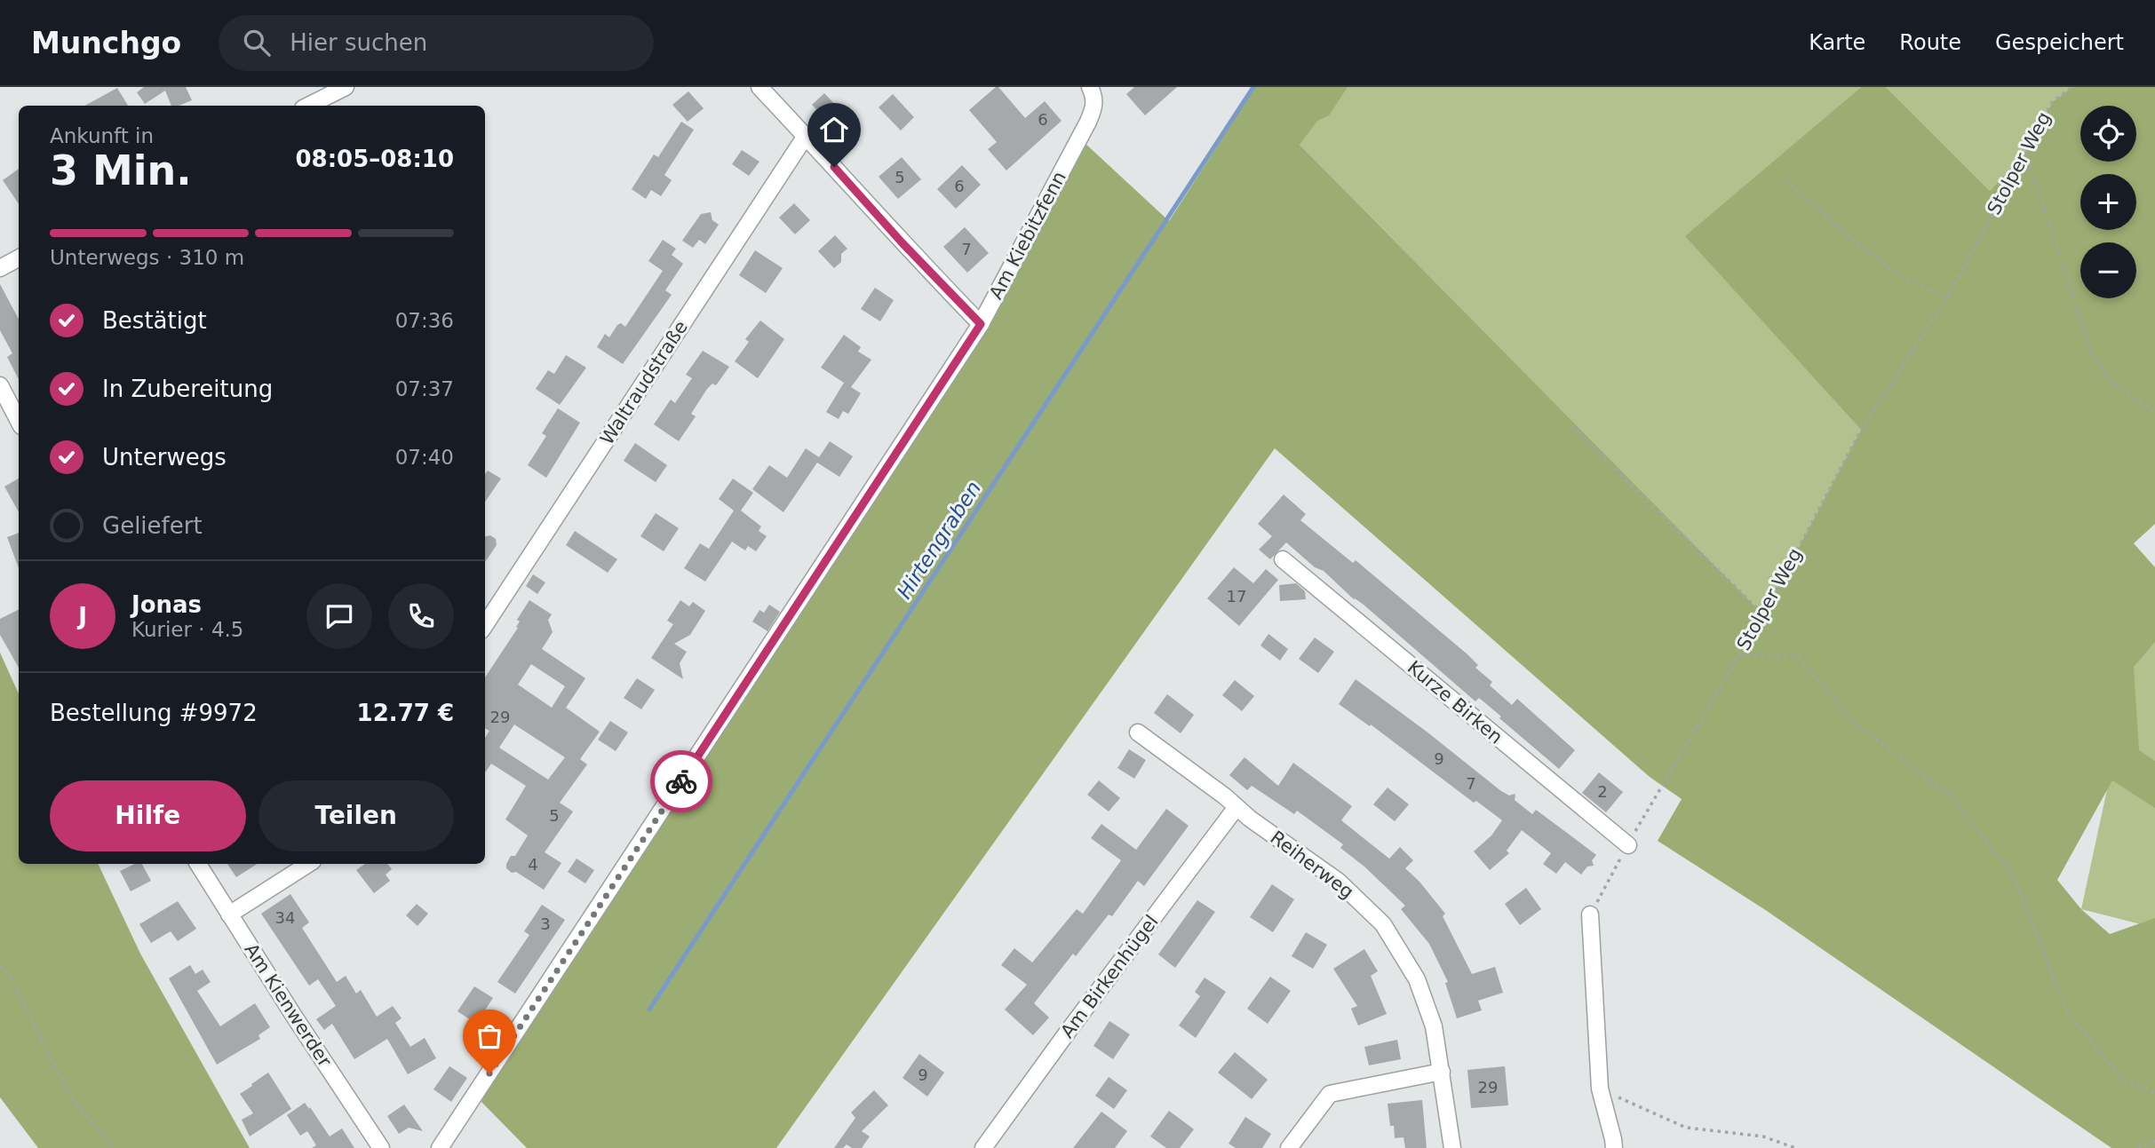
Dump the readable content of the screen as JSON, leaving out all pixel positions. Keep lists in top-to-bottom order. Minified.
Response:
{"streets":{"street":["Am Kiebitzfenn","Waltraudstraße","Kurze Birken","Reiherweg","Am Birkenhügel","Am Kienwerder"],"path":["Stolper Weg"]},"crossings":[["Stolper Weg","Kurze Birken"],["Reiherweg","Am Birkenhügel"]],"water":["Hirtengraben"],"house_numbers":["6","5","6","7","17","29","9","7","2","5","4","34","3","9","29"],"page":{"header":"Munchgo","search":"Hier suchen","nav":["Karte","Route","Gespeichert"],"map_buttons":["+","−"],"heading":["3 Min.","Ankunft in","08:05–08:10"],"panel":["Jonas","Kurier · 4.5","Bestellung #9972","12.77 €"],"bar":"Unterwegs · 310 m","list":[["Bestätigt","07:36"],["In Zubereitung","07:37"],["Unterwegs","07:40"],"Geliefert"],"round":"J","buttons":["Hilfe","Teilen"]}}
